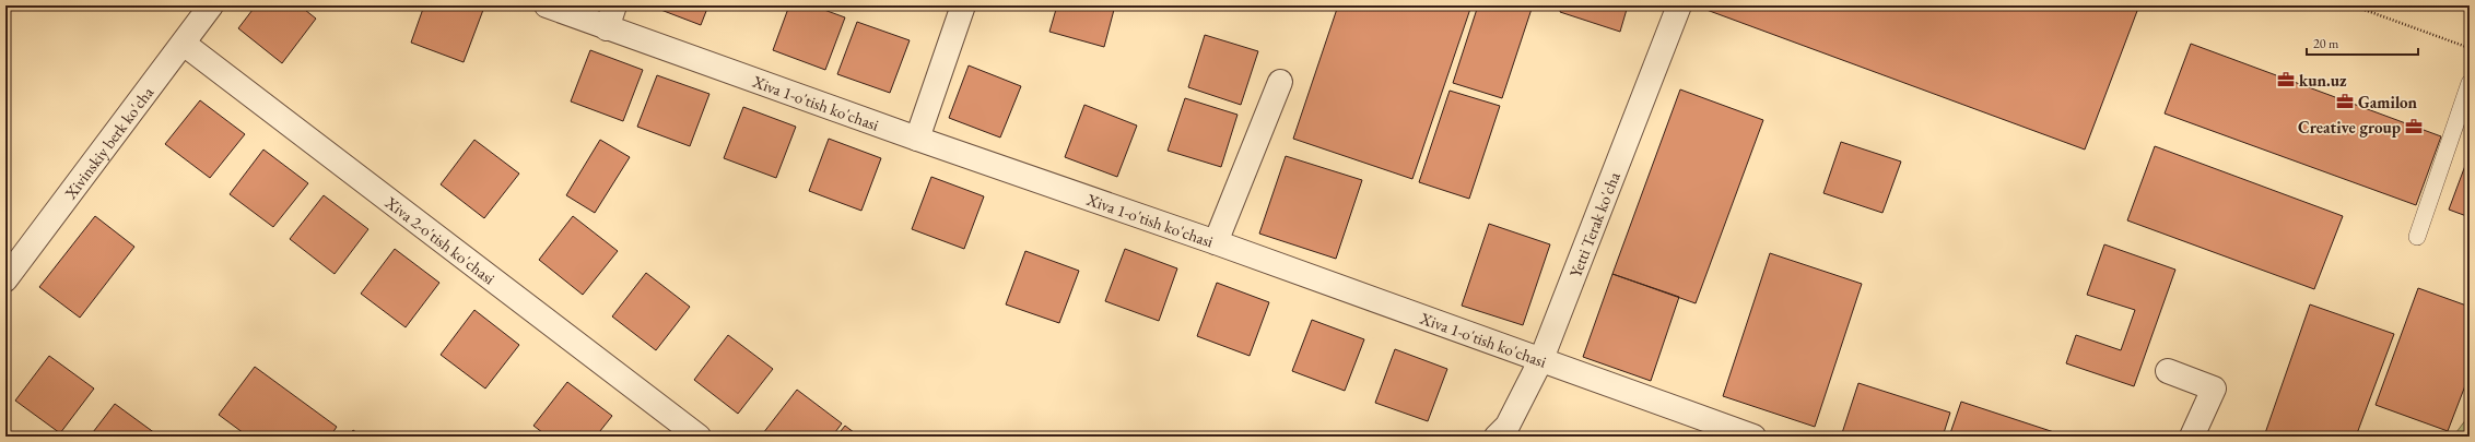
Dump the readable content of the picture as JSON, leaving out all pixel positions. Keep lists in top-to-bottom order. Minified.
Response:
{"streets":{"street":["Xiva 1-o'tish ko'chasi","Xivinskiy berk ko'cha","Yetti Terak ko'cha","Xiva 2-o'tish ko'chasi"]},"crossings":[["Xiva 1-o'tish ko'chasi","Yetti Terak ko'cha"],["Xivinskiy berk ko'cha","Xiva 2-o'tish ko'chasi"]],"places":{"office":["kun.uz","Gamilon","Creative group"]},"scale_bar":"20 m"}
